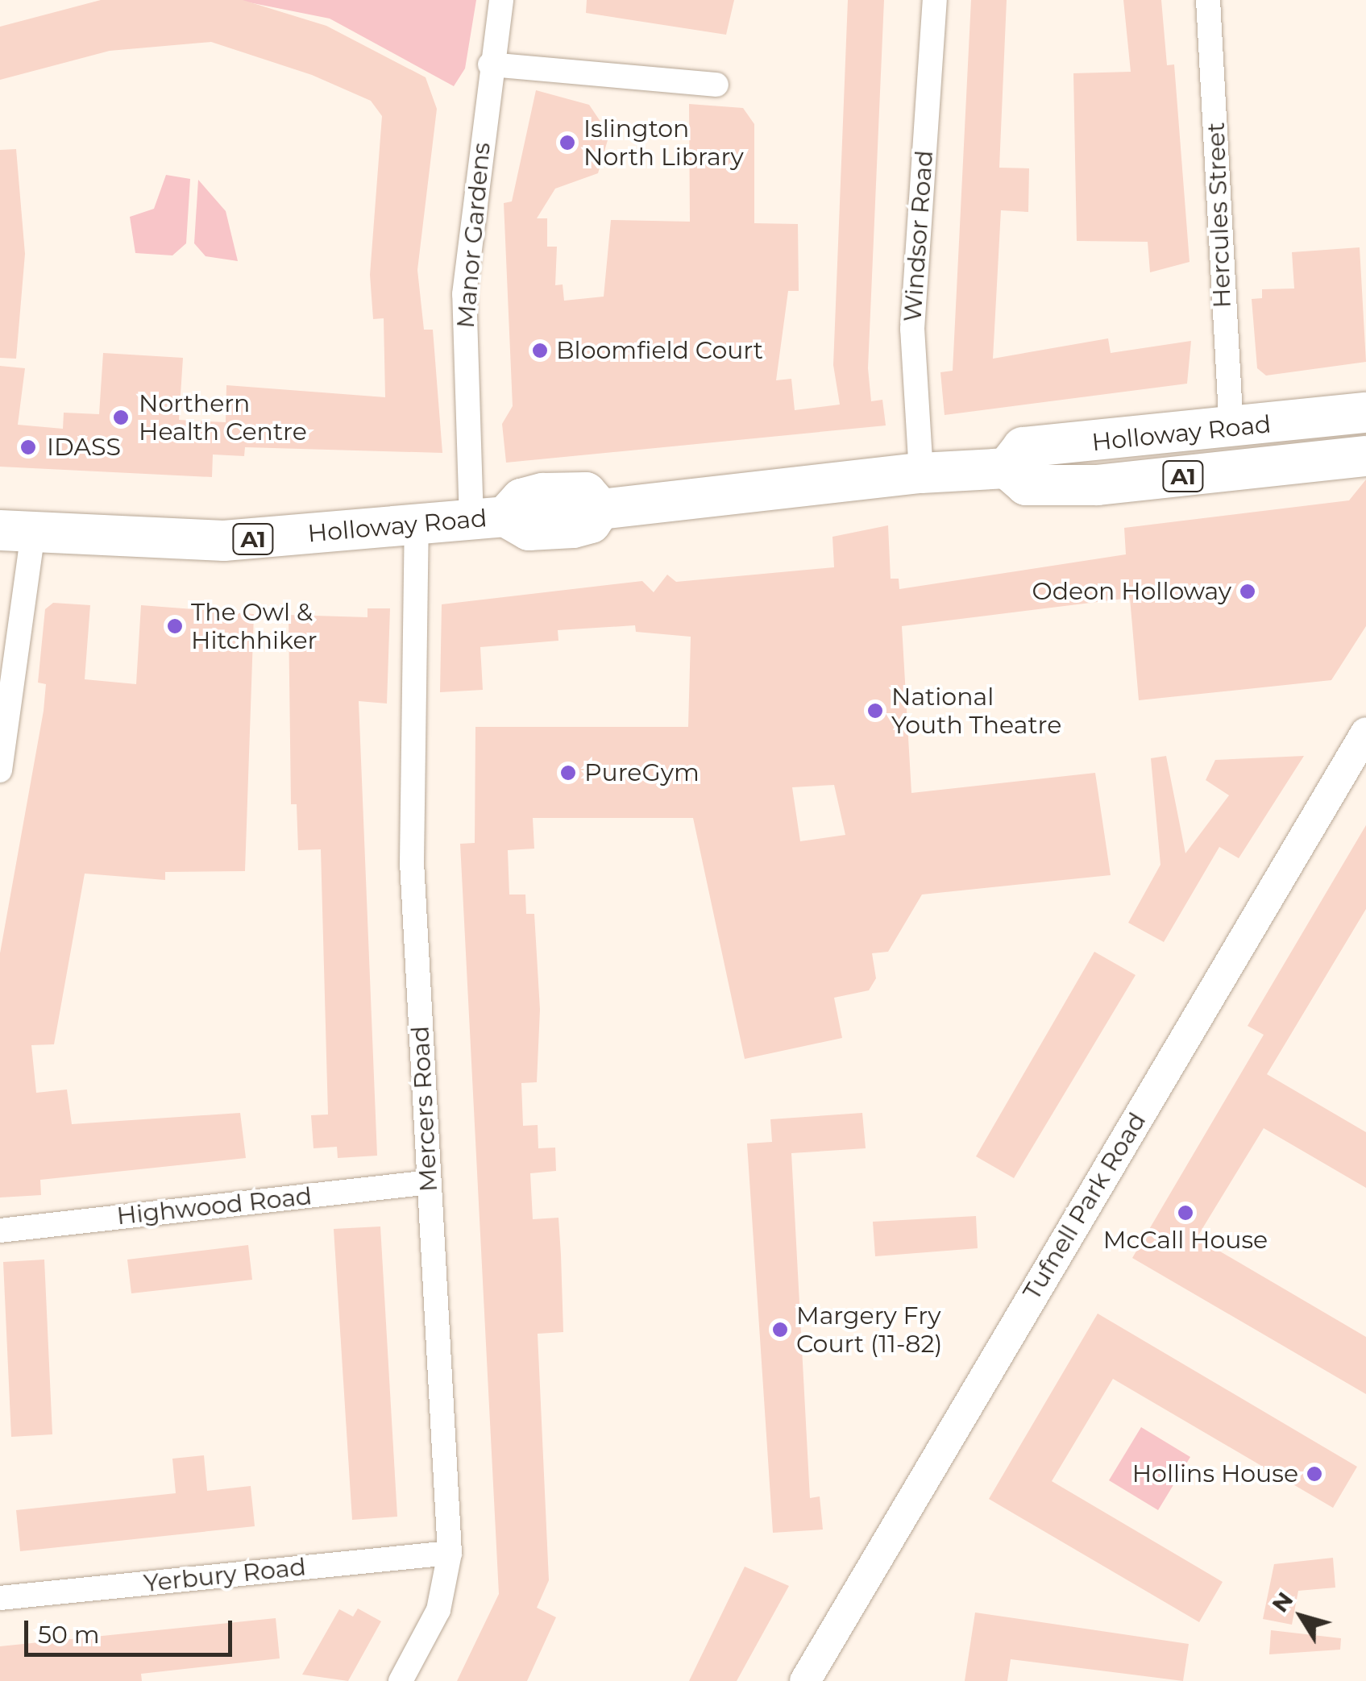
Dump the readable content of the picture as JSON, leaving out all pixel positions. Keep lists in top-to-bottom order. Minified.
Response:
{"streets":{"highway":["Holloway Road","A1"],"street":["Hercules Street","Manor Gardens","Windsor Road","Mercers Road","Highwood Road","Tufnell Park Road","Yerbury Road"]},"crossings":[["Hercules Street","Holloway Road"],["Manor Gardens","Holloway Road"],["Windsor Road","Holloway Road"],["Holloway Road","Mercers Road"],["Mercers Road","Highwood Road"],["Mercers Road","Yerbury Road"]],"places":["Islington North Library","Bloomfield Court","Northern Health Centre","IDASS","Odeon Holloway","The Owl & Hitchhiker","National Youth Theatre","PureGym","McCall House","Margery Fry Court (11-82)","Hollins House"],"scale_bar":"50 m","north":"top left"}
